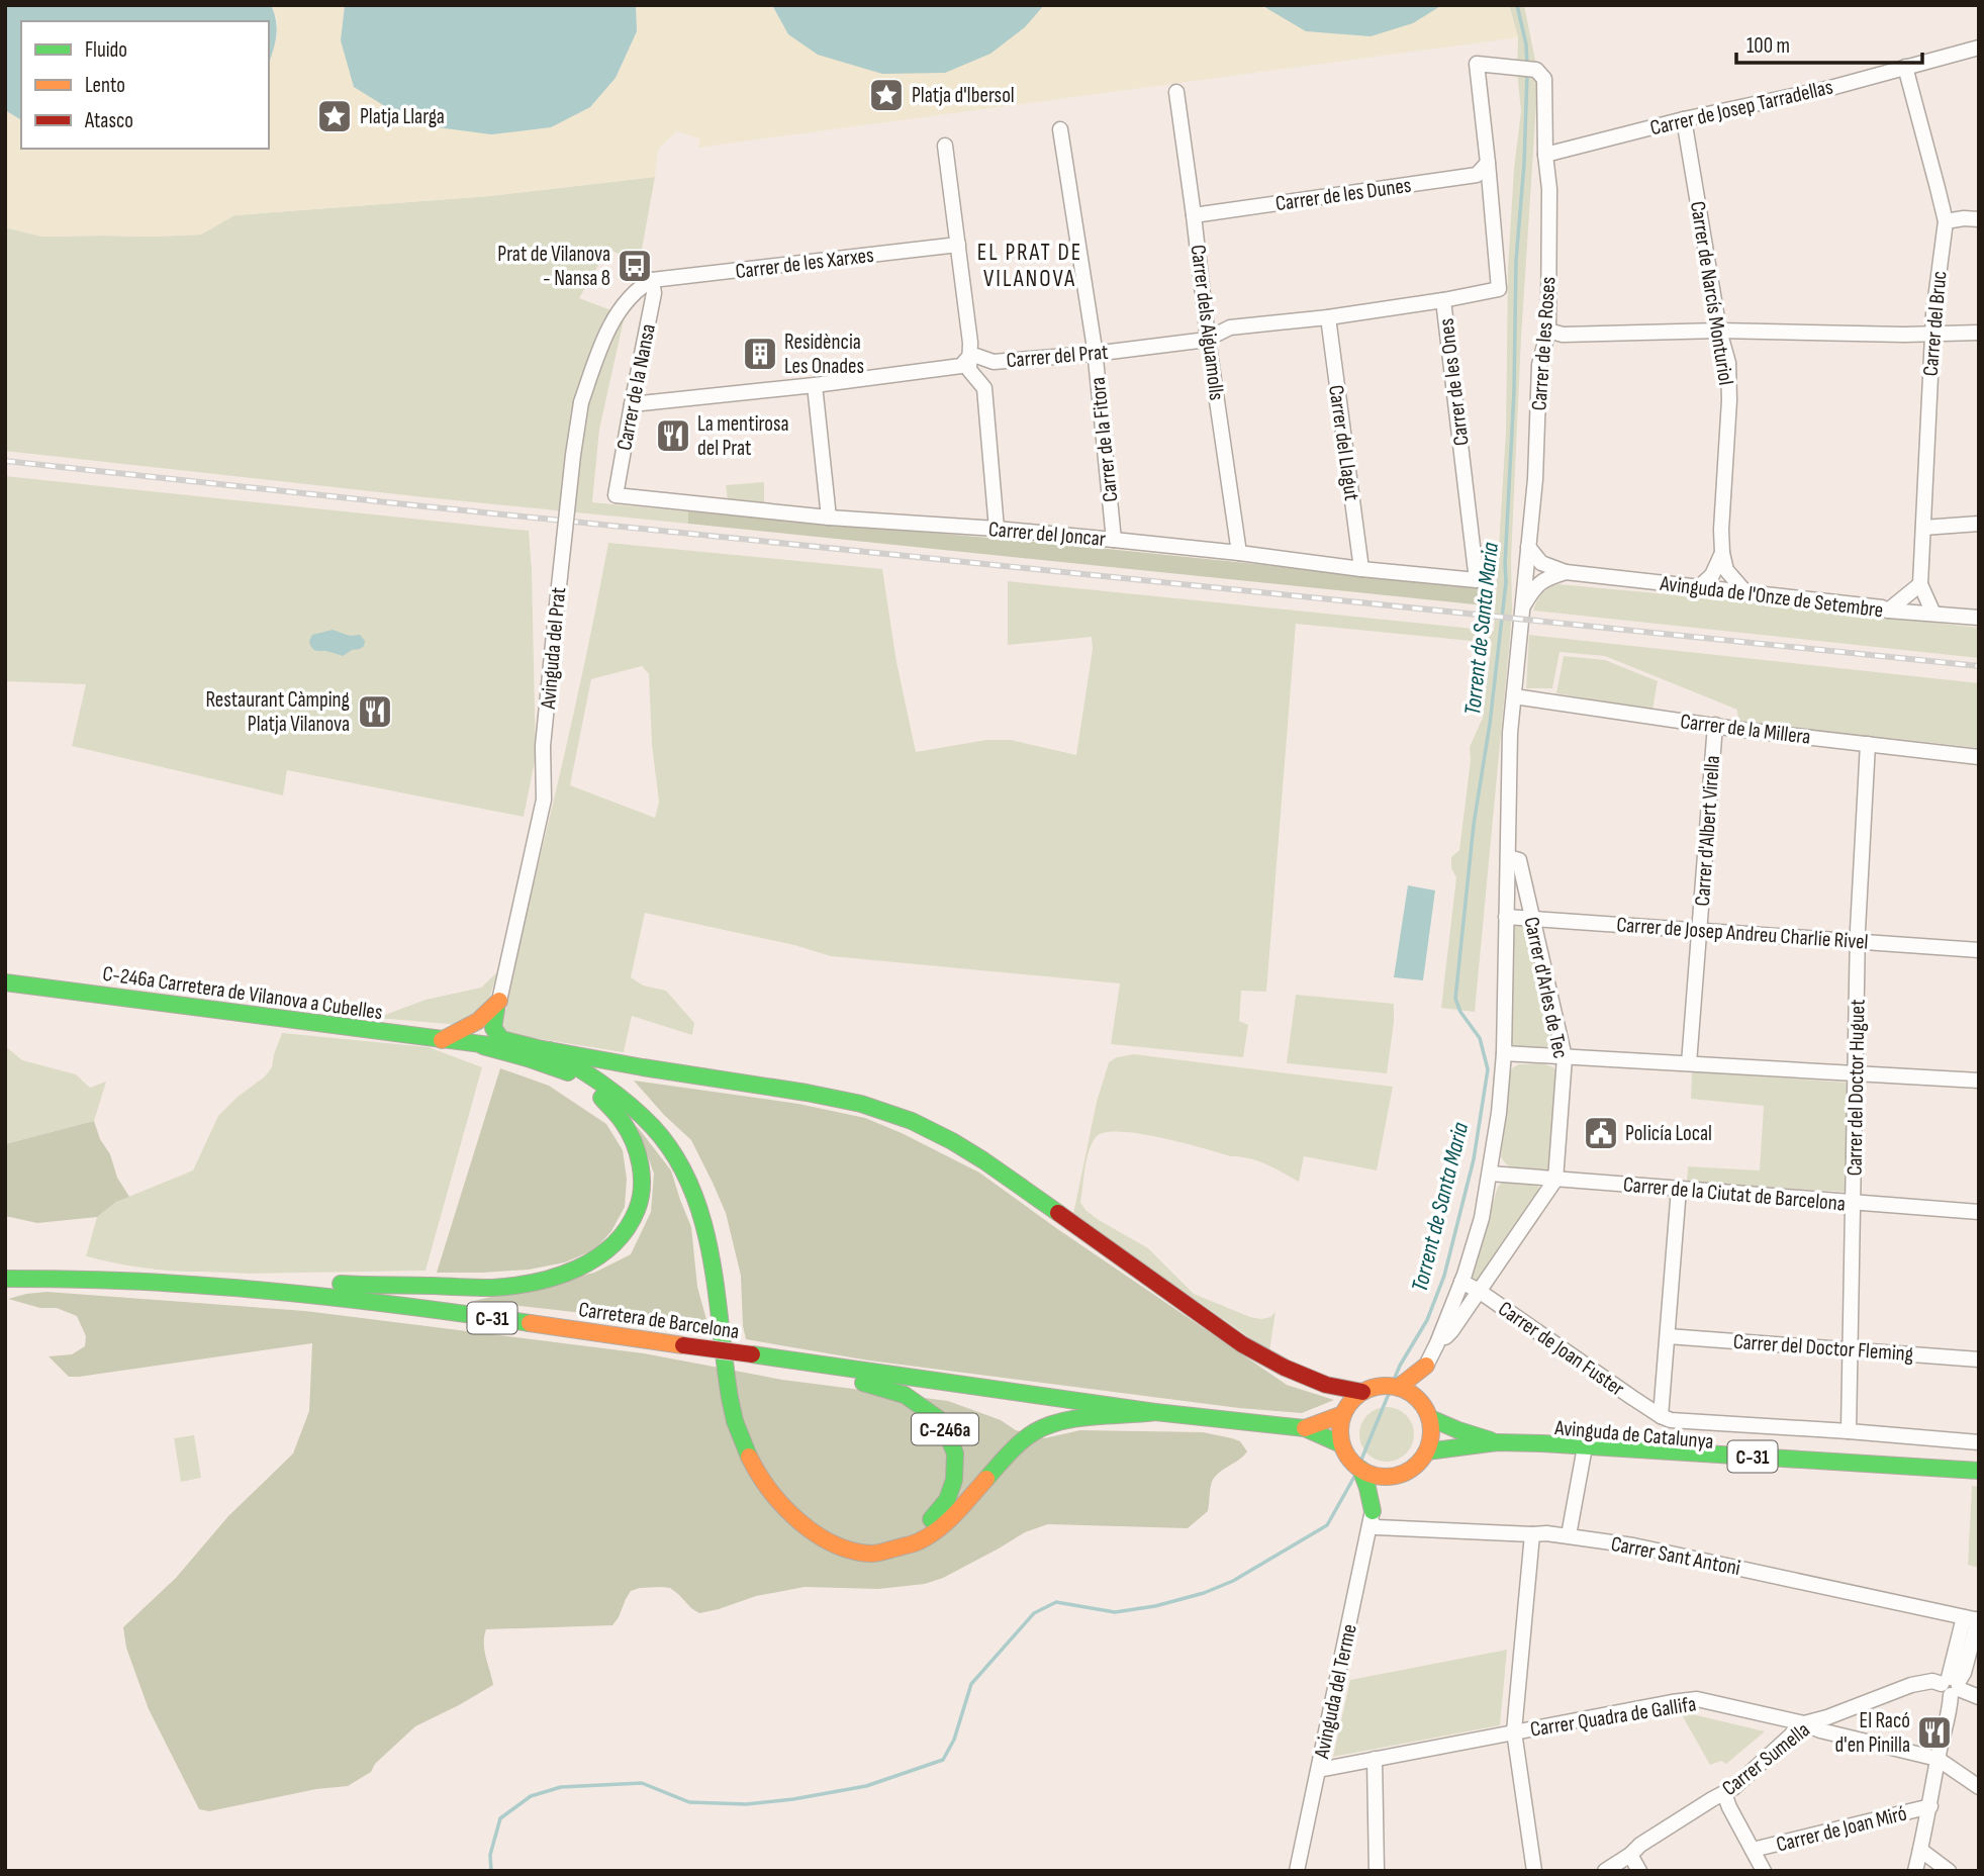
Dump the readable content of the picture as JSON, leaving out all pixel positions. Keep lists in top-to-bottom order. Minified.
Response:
{"streets":{"main road":["C-246a Carretera de Vilanova a Cubelles","C-31","Carretera de Barcelona","C-246a","Avinguda de Catalunya"],"street":["Carrer de Josep Tarradellas","Carrer de les Dunes","Carrer de les Xarxes","Carrer de Narcís Monturiol","Carrer dels Aiguamolls","Carrer del Bruc","Carrer de les Roses","Carrer del Prat","Carrer de les Ones","Carrer de la Nansa","Carrer de la Fitora","Carrer del Llagut","Carrer del Joncar","Avinguda de l'Onze de Setembre","Avinguda del Prat","Carrer de la Millera","Carrer d'Albert Virella","Carrer de Josep Andreu Charlie Rivel","Carrer d'Arles de Tec","Carrer del Doctor Huguet","Carrer de la Ciutat de Barcelona","Carrer del Doctor Fleming","Carrer de Joan Fuster","Carrer Sant Antoni","Avinguda del Terme","Carrer Quadra de Gallifa","Carrer Sumella","Carrer de Joan Miró"]},"crossings":[["Carrer de Josep Tarradellas","Carrer de Narcís Monturiol"],["Carrer de Josep Tarradellas","Carrer del Bruc"],["Carrer de Josep Tarradellas","Carrer de les Roses"],["Carrer de les Dunes","Carrer dels Aiguamolls"],["Carrer de les Xarxes","Carrer de la Nansa"],["Carrer de les Xarxes","Avinguda del Prat"],["Carrer de Narcís Monturiol","Avinguda de l'Onze de Setembre"],["Carrer dels Aiguamolls","Carrer del Prat"],["Carrer dels Aiguamolls","Carrer del Joncar"],["Carrer del Bruc","Avinguda de l'Onze de Setembre"],["Carrer de les Roses","Carrer de les Ones"],["Carrer de les Roses","Avinguda de l'Onze de Setembre"],["Carrer de les Roses","Carrer d'Arles de Tec"],["Carrer del Prat","Carrer de les Ones"],["Carrer del Prat","Carrer de la Nansa"],["Carrer del Prat","Carrer de la Fitora"],["Carrer del Prat","Carrer del Llagut"],["Carrer de les Ones","Carrer del Joncar"],["Carrer de la Nansa","Carrer del Joncar"],["Carrer de la Nansa","Avinguda del Prat"],["Carrer de la Fitora","Carrer del Joncar"],["Carrer del Llagut","Carrer del Joncar"],["Carrer de la Millera","Carrer d'Albert Virella"],["Carrer de la Millera","Carrer d'Arles de Tec"],["Carrer de la Millera","Carrer del Doctor Huguet"],["Carrer d'Albert Virella","Carrer de Josep Andreu Charlie Rivel"],["Carrer de Josep Andreu Charlie Rivel","Carrer d'Arles de Tec"],["Carrer de Josep Andreu Charlie Rivel","Carrer del Doctor Huguet"],["Carrer d'Arles de Tec","Carrer de la Ciutat de Barcelona"],["Carrer d'Arles de Tec","Carrer de Joan Fuster"],["C-246a Carretera de Vilanova a Cubelles","C-246a"],["Carrer del Doctor Huguet","Carrer de la Ciutat de Barcelona"],["Carrer del Doctor Huguet","Carrer del Doctor Fleming"],["Carrer del Doctor Huguet","Avinguda de Catalunya"],["C-31","Carretera de Barcelona"],["C-31","Avinguda de Catalunya"],["Carretera de Barcelona","C-246a"],["Carrer de Joan Fuster","Avinguda de Catalunya"],["Carrer Sant Antoni","Avinguda del Terme"],["Avinguda del Terme","Carrer Quadra de Gallifa"],["Carrer Quadra de Gallifa","Carrer Sumella"]],"districts":["EL PRAT DE VILANOVA"],"water":["Torrent de Santa Maria"],"places":{"place":["Platja d'Ibersol","Platja Llarga"],"bus stop":["Prat de Vilanova - Nansa 8"],"building":["Residència Les Onades"],"restaurant":["La mentirosa del Prat","Restaurant Càmping Platja Vilanova","El Racó d'en Pinilla"],"public building":["Policía Local"]},"legend":["Fluido","Lento","Atasco"],"scale_bar":"100 m"}
